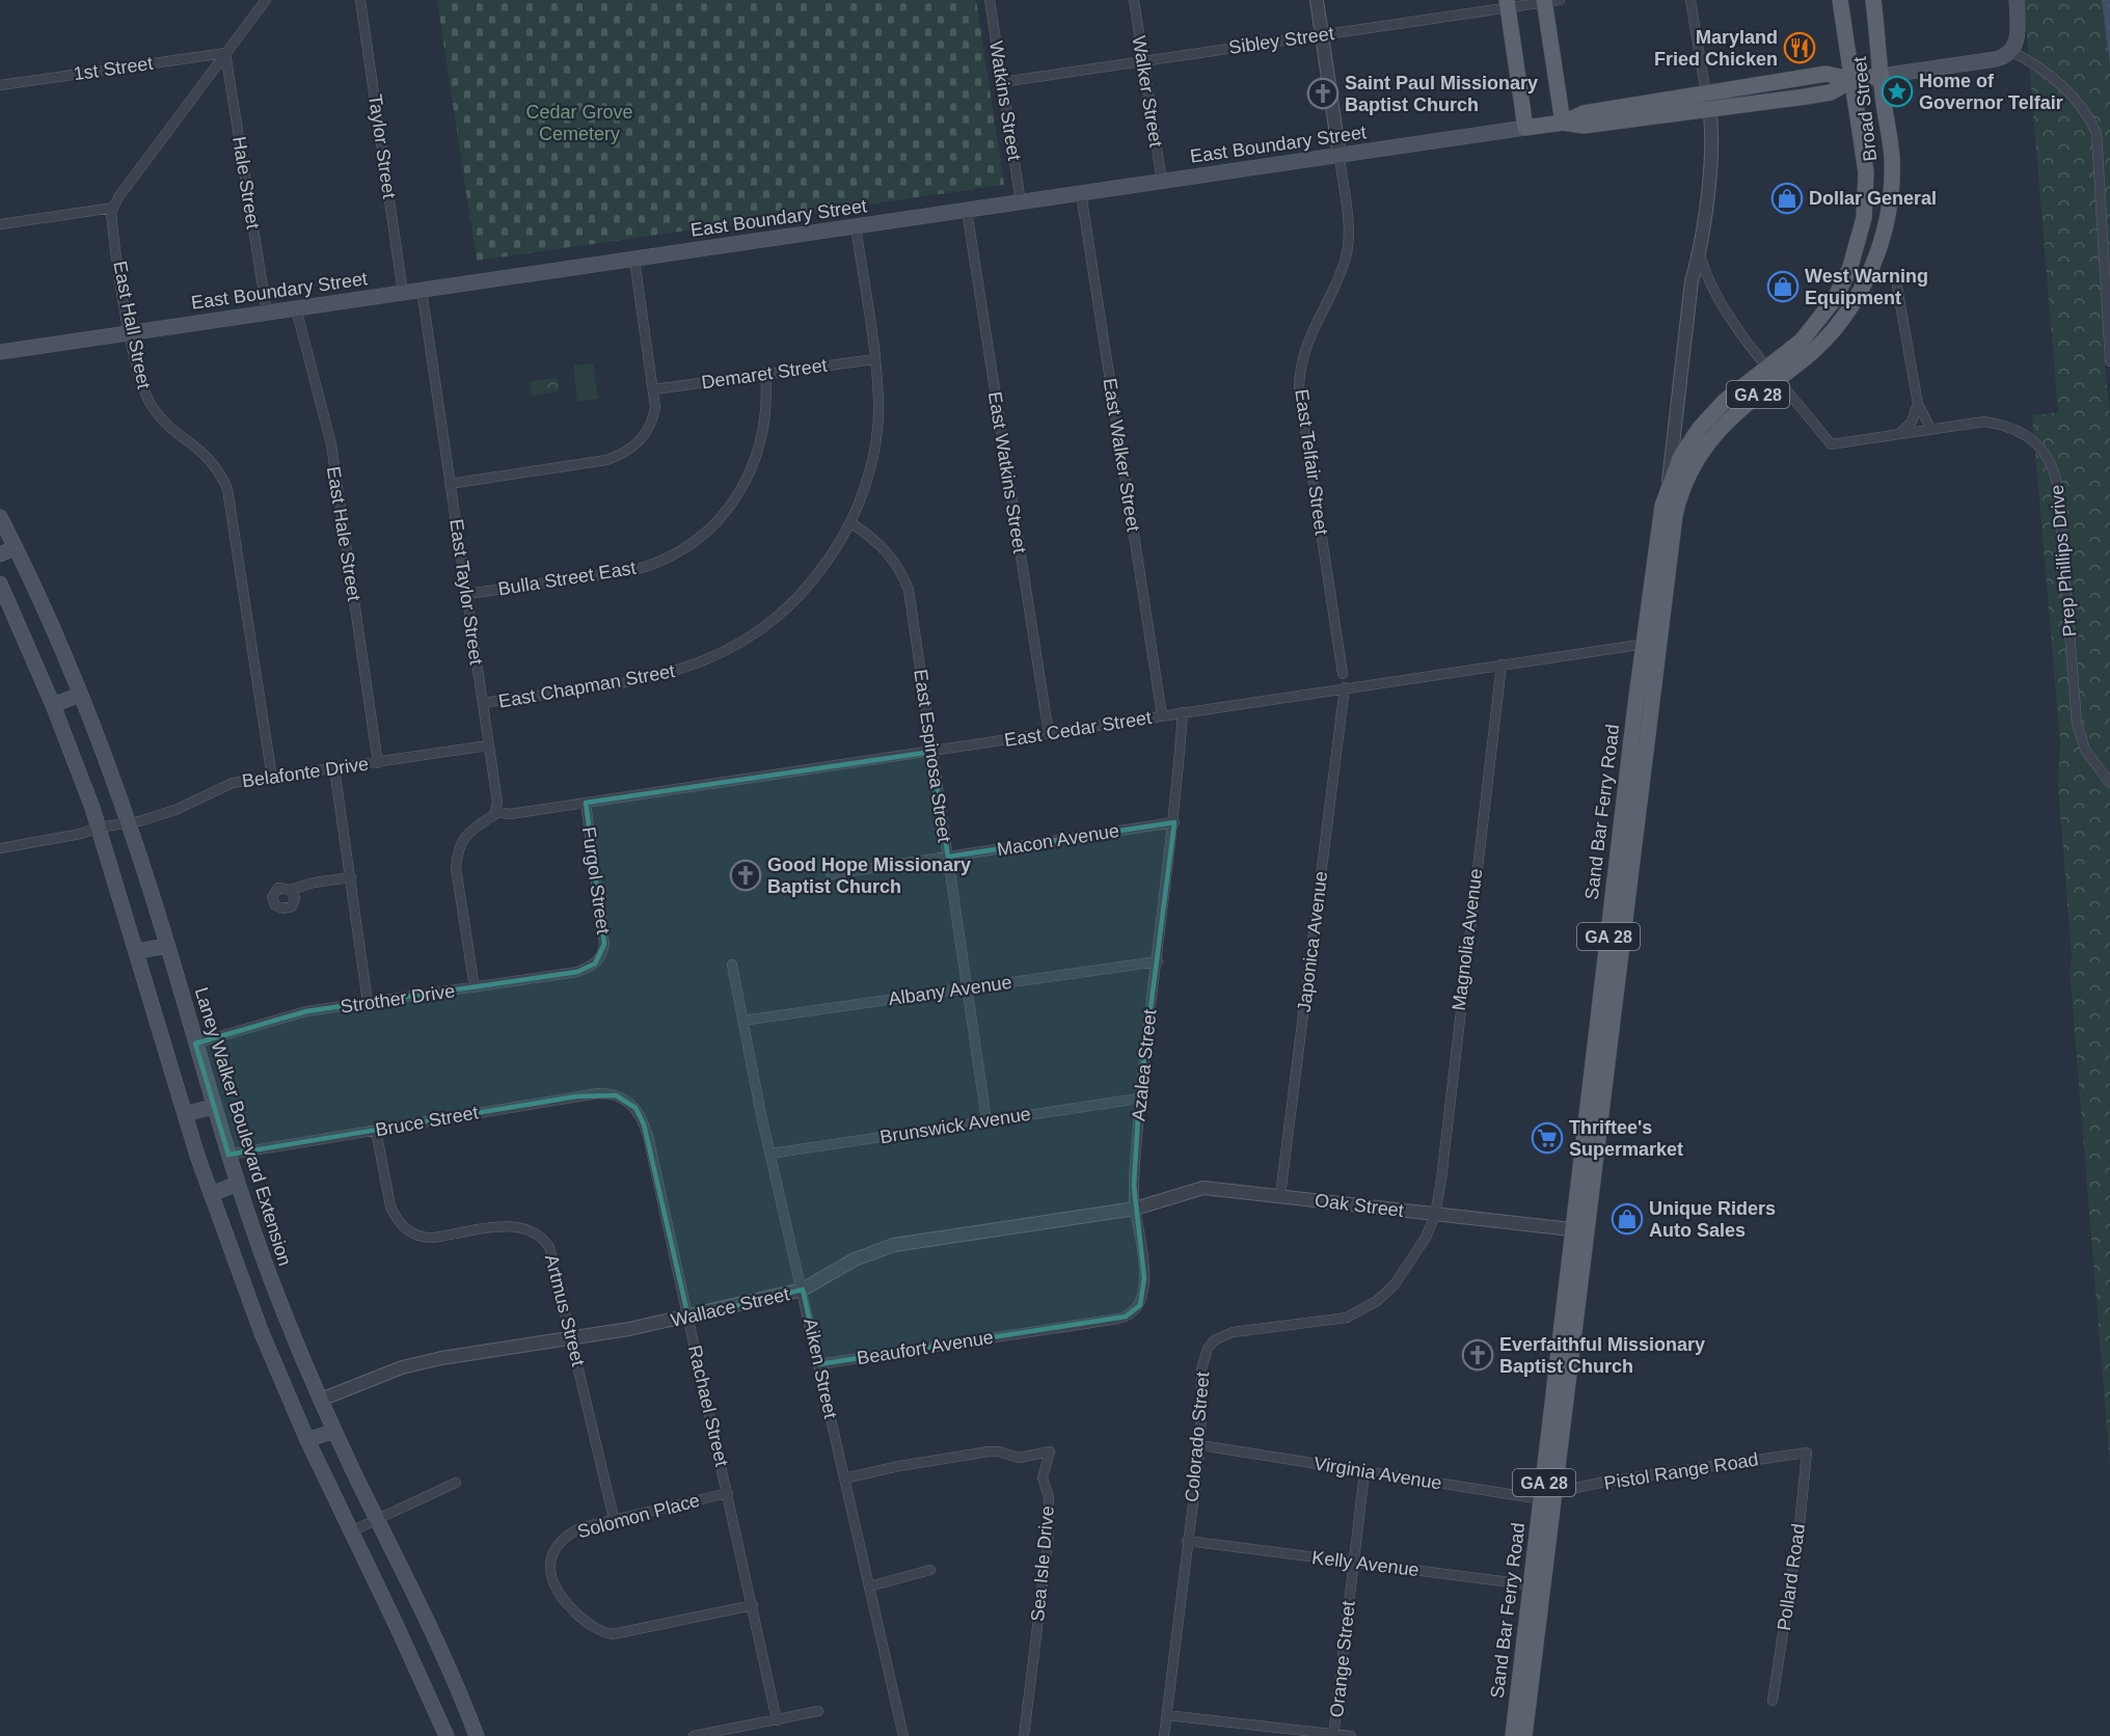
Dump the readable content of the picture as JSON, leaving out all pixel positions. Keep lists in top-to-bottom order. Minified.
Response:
{"streets":{"main road":["Broad Street","East Boundary Street","GA 28","Sand Bar Ferry Road","Laney Walker Boulevard Extension"],"street":["Sibley Street","1st Street","Walker Street","Watkins Street","Taylor Street","Hale Street","East Hall Street","Demaret Street","East Walker Street","East Telfair Street","East Watkins Street","East Hale Street","Prep Phillips Drive","Bulla Street East","East Taylor Street","East Chapman Street","East Cedar Street","East Espinosa Street","Belafonte Drive","Macon Avenue","Furgol Street","Magnolia Avenue","Japonica Avenue","Albany Avenue","Strother Drive","Azalea Street","Bruce Street","Brunswick Avenue","Oak Street","Wallace Street","Artmus Street","Beaufort Avenue","Aiken Street","Rachael Street","Colorado Street","Pistol Range Road","Virginia Avenue","Solomon Place","Sea Isle Drive","Kelly Avenue","Pollard Road","Orange Street"]},"crossings":[["Sibley Street","Walker Street"],["Sibley Street","Watkins Street"],["Sibley Street","East Telfair Street"],["1st Street","Hale Street"],["Walker Street","East Boundary Street"],["Watkins Street","East Boundary Street"],["Broad Street","East Boundary Street"],["Broad Street","Prep Phillips Drive"],["Broad Street","Sand Bar Ferry Road"],["East Boundary Street","Taylor Street"],["East Boundary Street","Hale Street"],["East Boundary Street","East Hall Street"],["East Boundary Street","East Walker Street"],["East Boundary Street","East Telfair Street"],["East Boundary Street","East Watkins Street"],["East Boundary Street","East Hale Street"],["East Boundary Street","East Taylor Street"],["East Boundary Street","East Chapman Street"],["East Hall Street","Belafonte Drive"],["Demaret Street","Bulla Street East"],["Demaret Street","East Chapman Street"],["East Walker Street","East Cedar Street"],["East Watkins Street","East Cedar Street"],["East Hale Street","Belafonte Drive"],["Bulla Street East","East Taylor Street"],["East Taylor Street","East Chapman Street"],["East Taylor Street","East Cedar Street"],["East Taylor Street","Belafonte Drive"],["East Chapman Street","East Espinosa Street"],["East Cedar Street","East Espinosa Street"],["East Cedar Street","Sand Bar Ferry Road"],["East Cedar Street","Furgol Street"],["East Cedar Street","Magnolia Avenue"],["East Cedar Street","Japonica Avenue"],["East Cedar Street","Azalea Street"],["East Espinosa Street","Macon Avenue"],["East Espinosa Street","Albany Avenue"],["East Espinosa Street","Brunswick Avenue"],["Belafonte Drive","Laney Walker Boulevard Extension"],["Sand Bar Ferry Road","Oak Street"],["Sand Bar Ferry Road","Pistol Range Road"],["Sand Bar Ferry Road","Virginia Avenue"],["Sand Bar Ferry Road","Kelly Avenue"],["Macon Avenue","Azalea Street"],["Furgol Street","Strother Drive"],["Magnolia Avenue","Oak Street"],["Magnolia Avenue","Colorado Street"],["Japonica Avenue","Oak Street"],["Albany Avenue","Azalea Street"],["Albany Avenue","Aiken Street"],["Strother Drive","Laney Walker Boulevard Extension"],["Azalea Street","Brunswick Avenue"],["Azalea Street","Oak Street"],["Azalea Street","Wallace Street"],["Azalea Street","Beaufort Avenue"],["Bruce Street","Laney Walker Boulevard Extension"],["Bruce Street","Artmus Street"],["Bruce Street","Rachael Street"],["Brunswick Avenue","Aiken Street"],["Laney Walker Boulevard Extension","Wallace Street"],["Oak Street","Wallace Street"],["Oak Street","Colorado Street"],["Wallace Street","Artmus Street"],["Wallace Street","Aiken Street"],["Wallace Street","Rachael Street"],["Artmus Street","Solomon Place"],["Beaufort Avenue","Aiken Street"],["Aiken Street","Sea Isle Drive"],["Rachael Street","Solomon Place"],["Colorado Street","Virginia Avenue"],["Colorado Street","Kelly Avenue"],["Pistol Range Road","Virginia Avenue"],["Pistol Range Road","Pollard Road"],["Virginia Avenue","Orange Street"],["Kelly Avenue","Orange Street"]],"parks":["Cedar Grove Cemetery"],"places":{"restaurant":["Maryland Fried Chicken"],"place":["Home of Governor Telfair"],"church":["Saint Paul Missionary Baptist Church","Good Hope Missionary Baptist Church","Everfaithful Missionary Baptist Church"],"shop":["Dollar General","West Warning Equipment","Unique Riders Auto Sales"],"supermarket":["Thriftee's Supermarket"]}}
